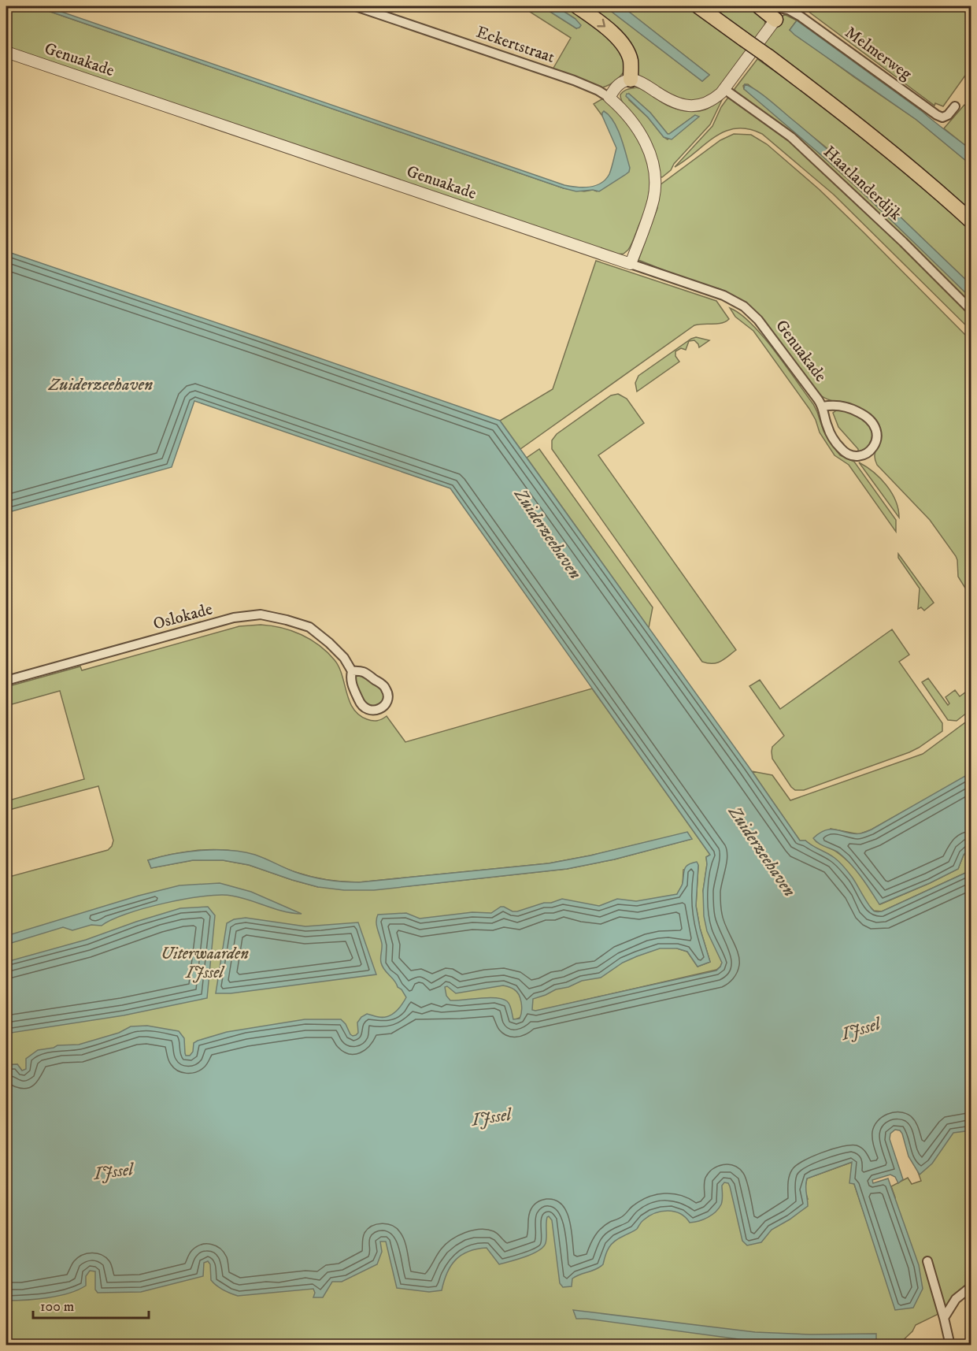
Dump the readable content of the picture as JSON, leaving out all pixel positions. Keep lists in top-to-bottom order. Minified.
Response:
{"streets":{"street":["Eckertstraat","Melmerweg","Genuakade","Haatlanderdijk","Oslokade"]},"water":["Zuiderzeehaven","IJssel"],"parks":["Uiterwaarden IJssel"],"scale_bar":"100 m"}
